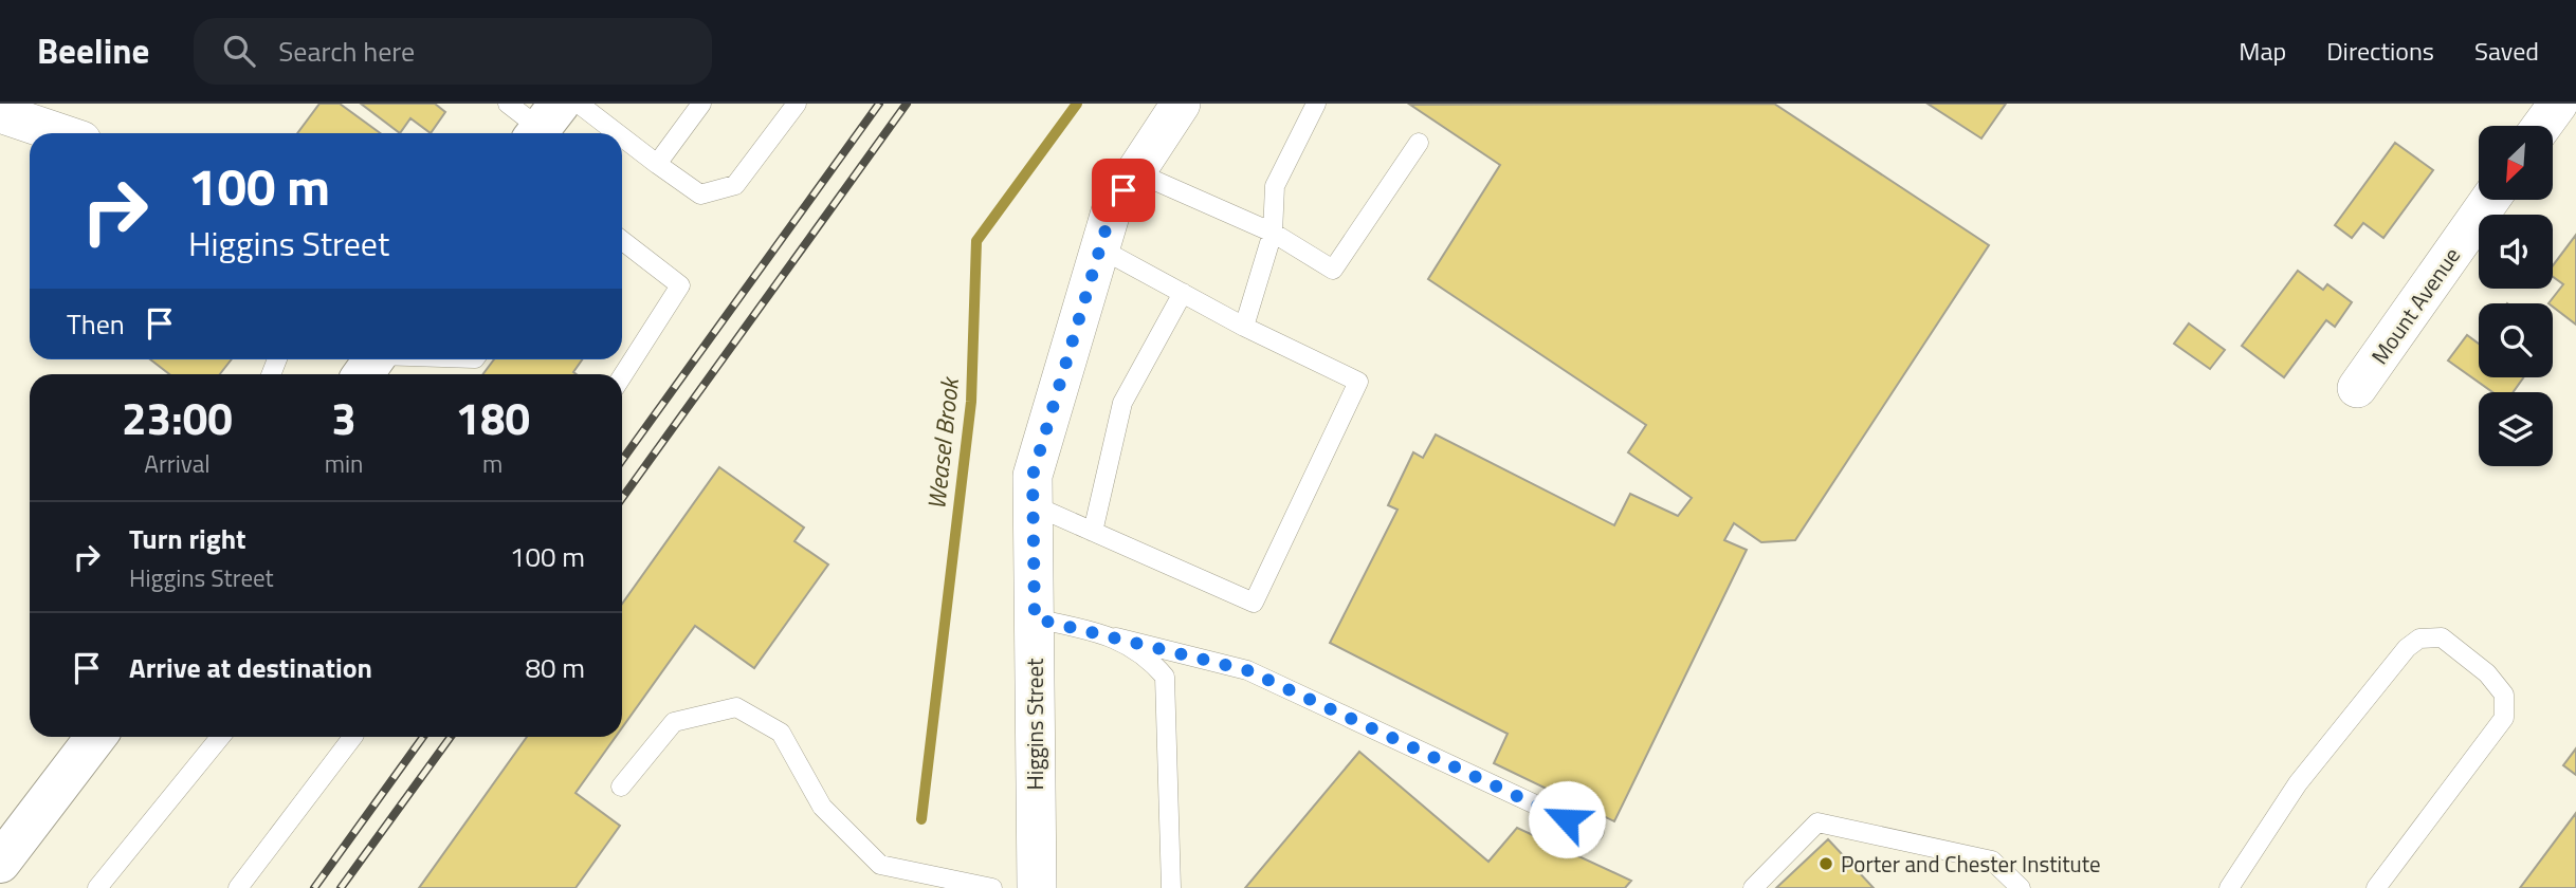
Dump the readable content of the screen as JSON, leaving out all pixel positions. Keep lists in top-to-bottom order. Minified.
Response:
{"streets":{"street":["Mount Avenue","Higgins Street"]},"water":["Weasel Brook"],"places":["Porter and Chester Institute"],"north":"bottom left","page":{"header":"Beeline","search":"Search here","nav":["Map","Directions","Saved"],"turn":["100 m","Higgins Street"],"then":"Then","eta":["23:00","Arrival","3","min","180","m"],"list":[{"name":"Turn right","note":"Higgins Street","value":"100 m"},{"name":"Arrive at destination","value":"80 m"}]}}
